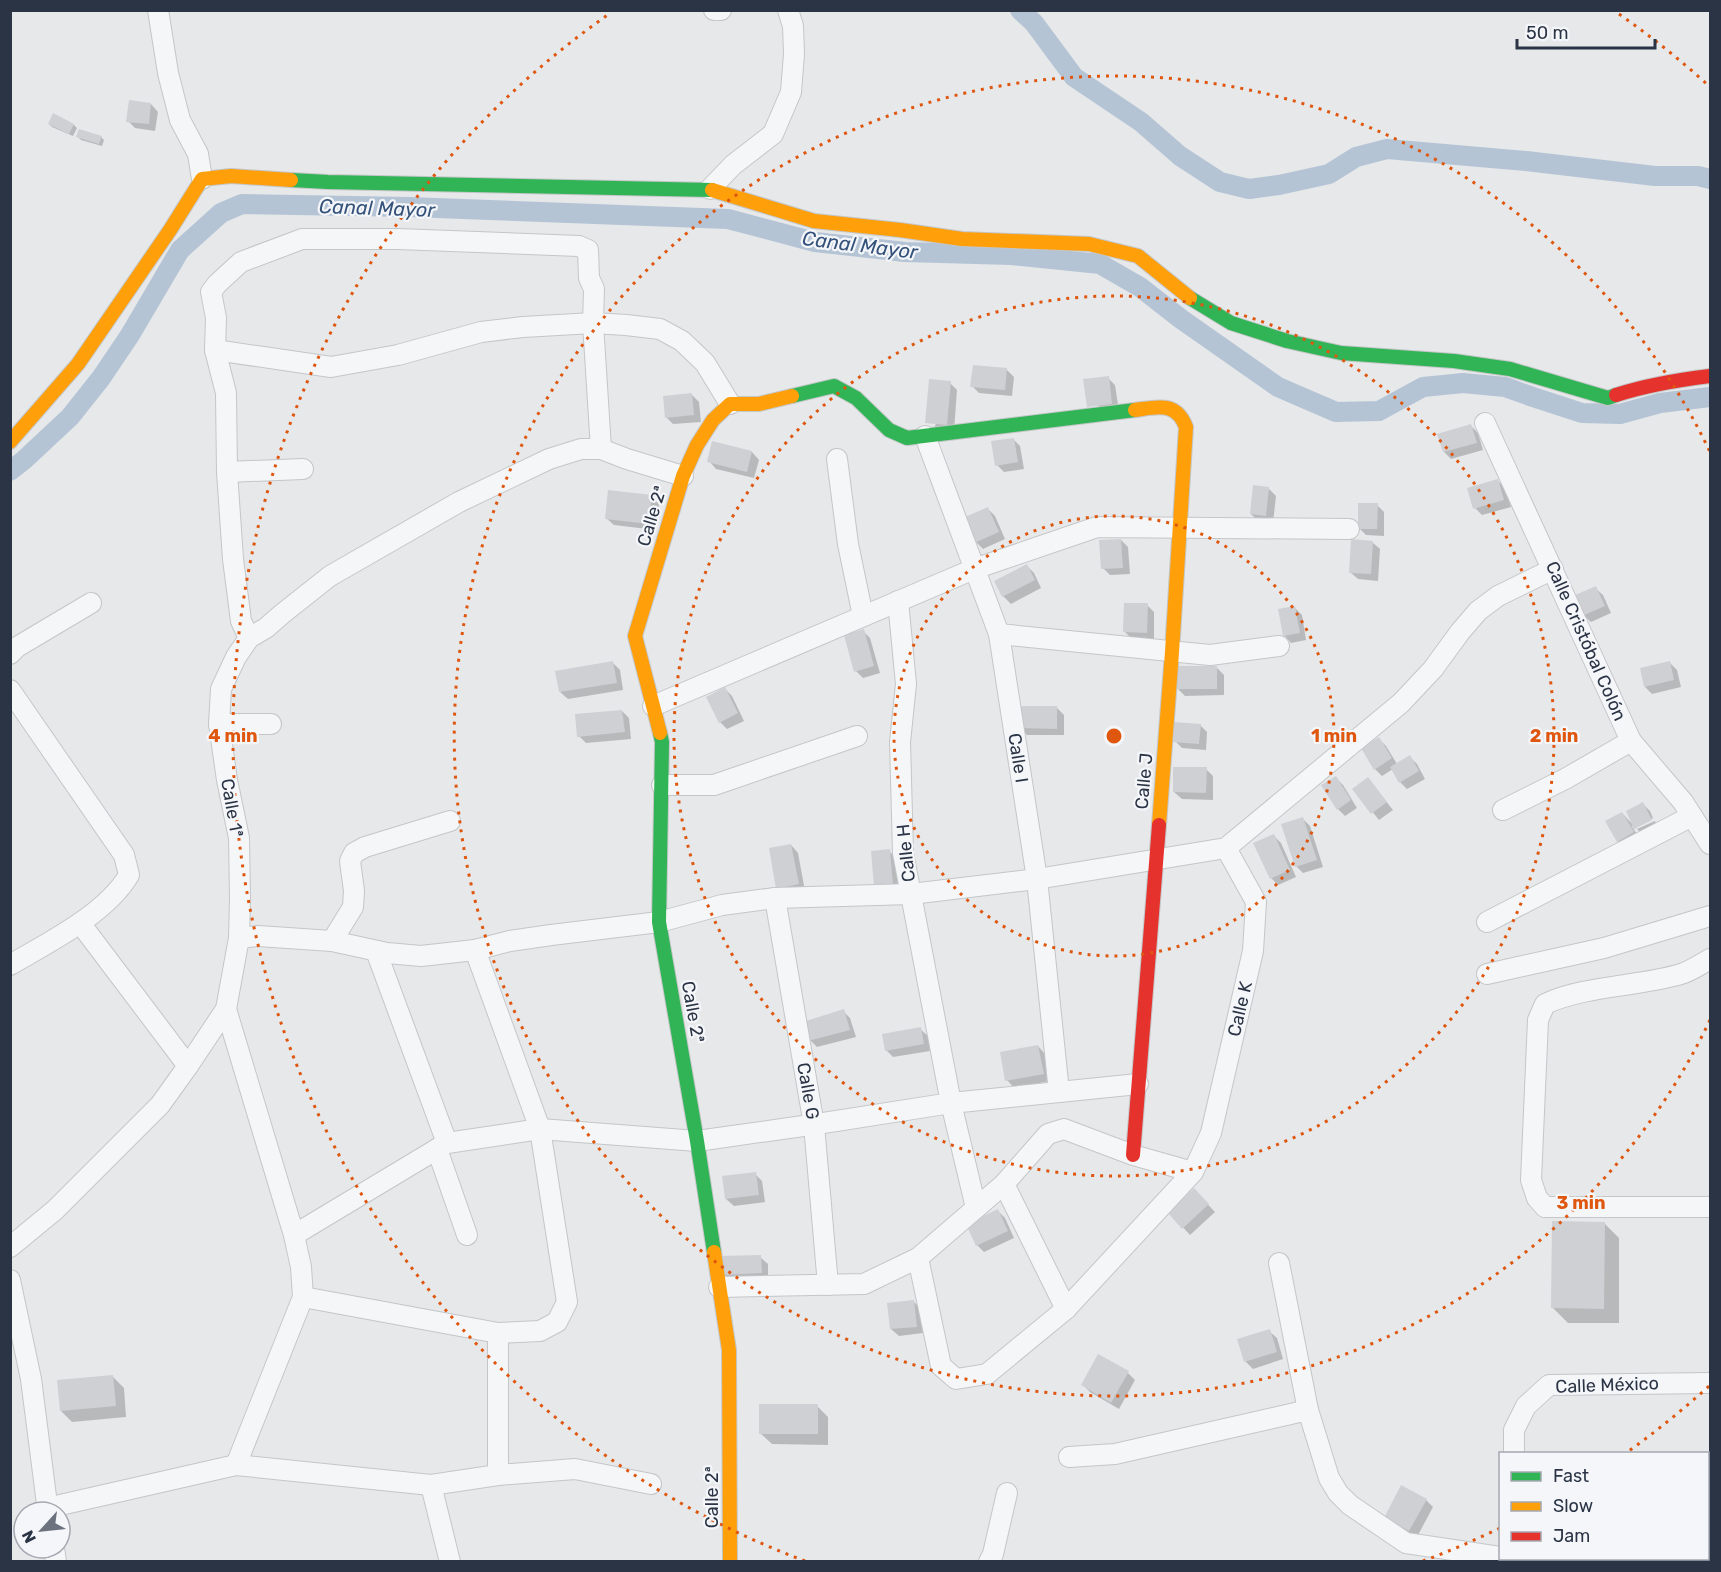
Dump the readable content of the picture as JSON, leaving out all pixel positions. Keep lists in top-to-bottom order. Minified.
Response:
{"streets":{"street":["Calle 2ª","Calle Cristóbal Colón","Calle I","Calle J","Calle 1ª","Calle H","Calle K","Calle G","Calle México"]},"crossings":[["Calle 2ª","Calle 1ª"],["Calle I","Calle J"]],"water":["Canal Mayor"],"legend":["Fast","Slow","Jam"],"scale_bar":"50 m","north":"bottom left","rings":["1 min","2 min","4 min","3 min"]}
